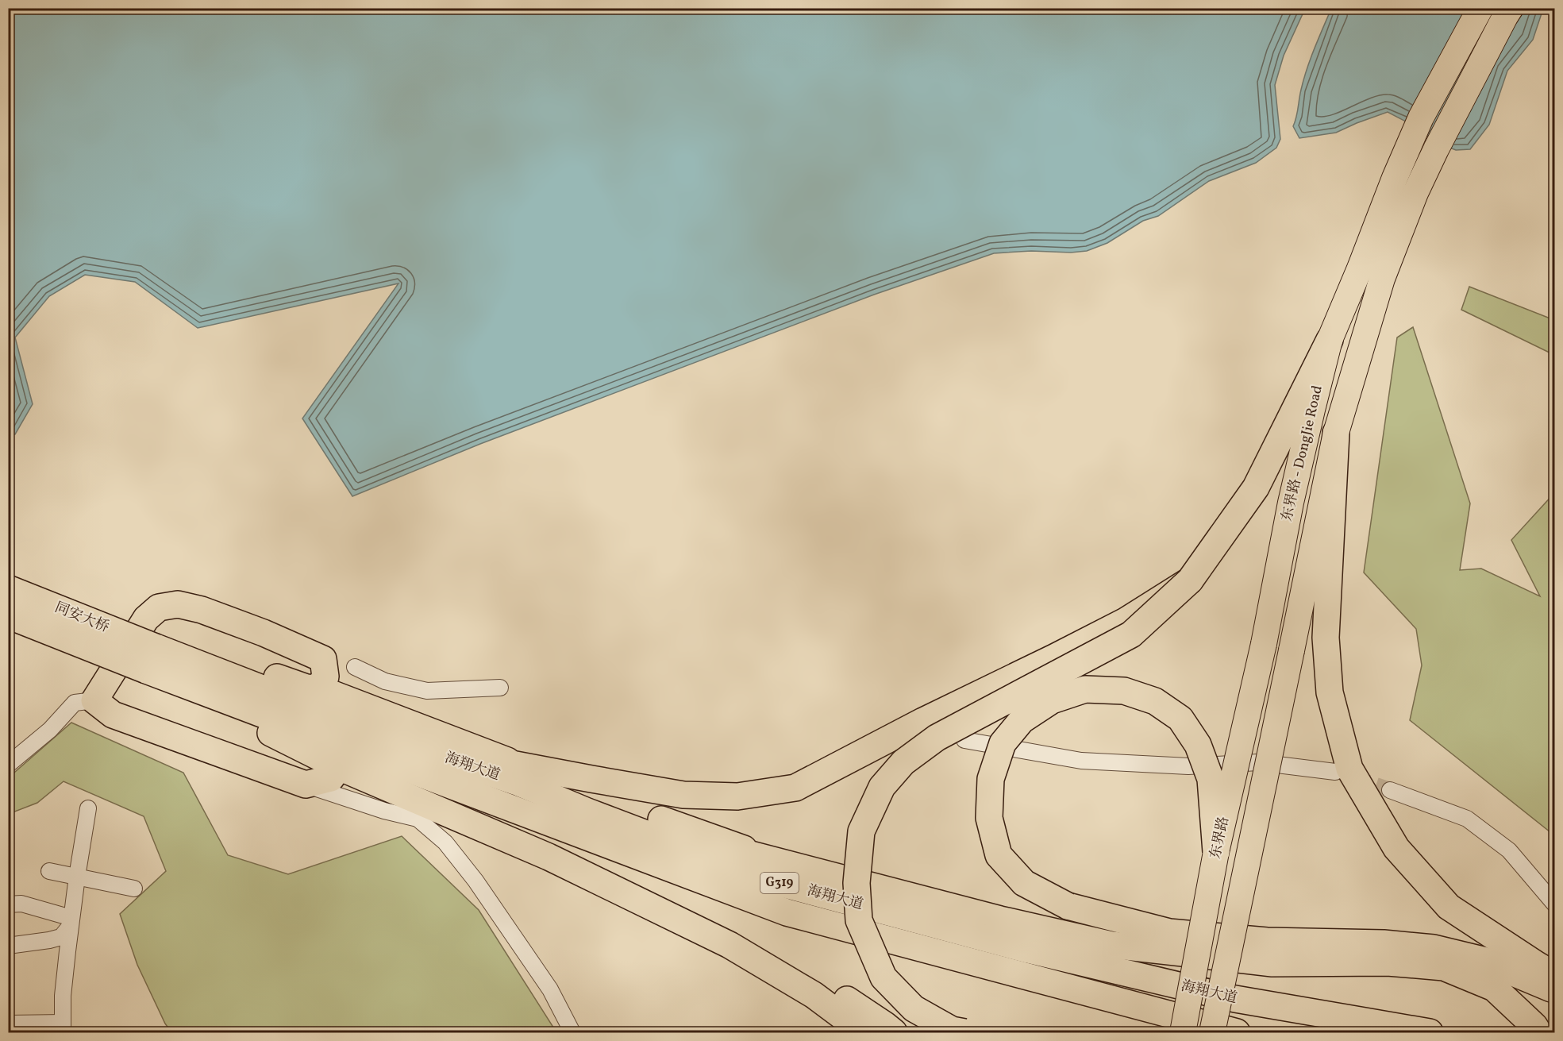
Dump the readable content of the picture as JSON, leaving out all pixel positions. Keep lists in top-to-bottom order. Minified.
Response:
{"streets":{"highway":["同安大桥","海翔大道","G319"],"main road":["东界路 - DongJie Road","东界路"]},"crossings":[["东界路 - DongJie Road","东界路"],["同安大桥","海翔大道"]]}
